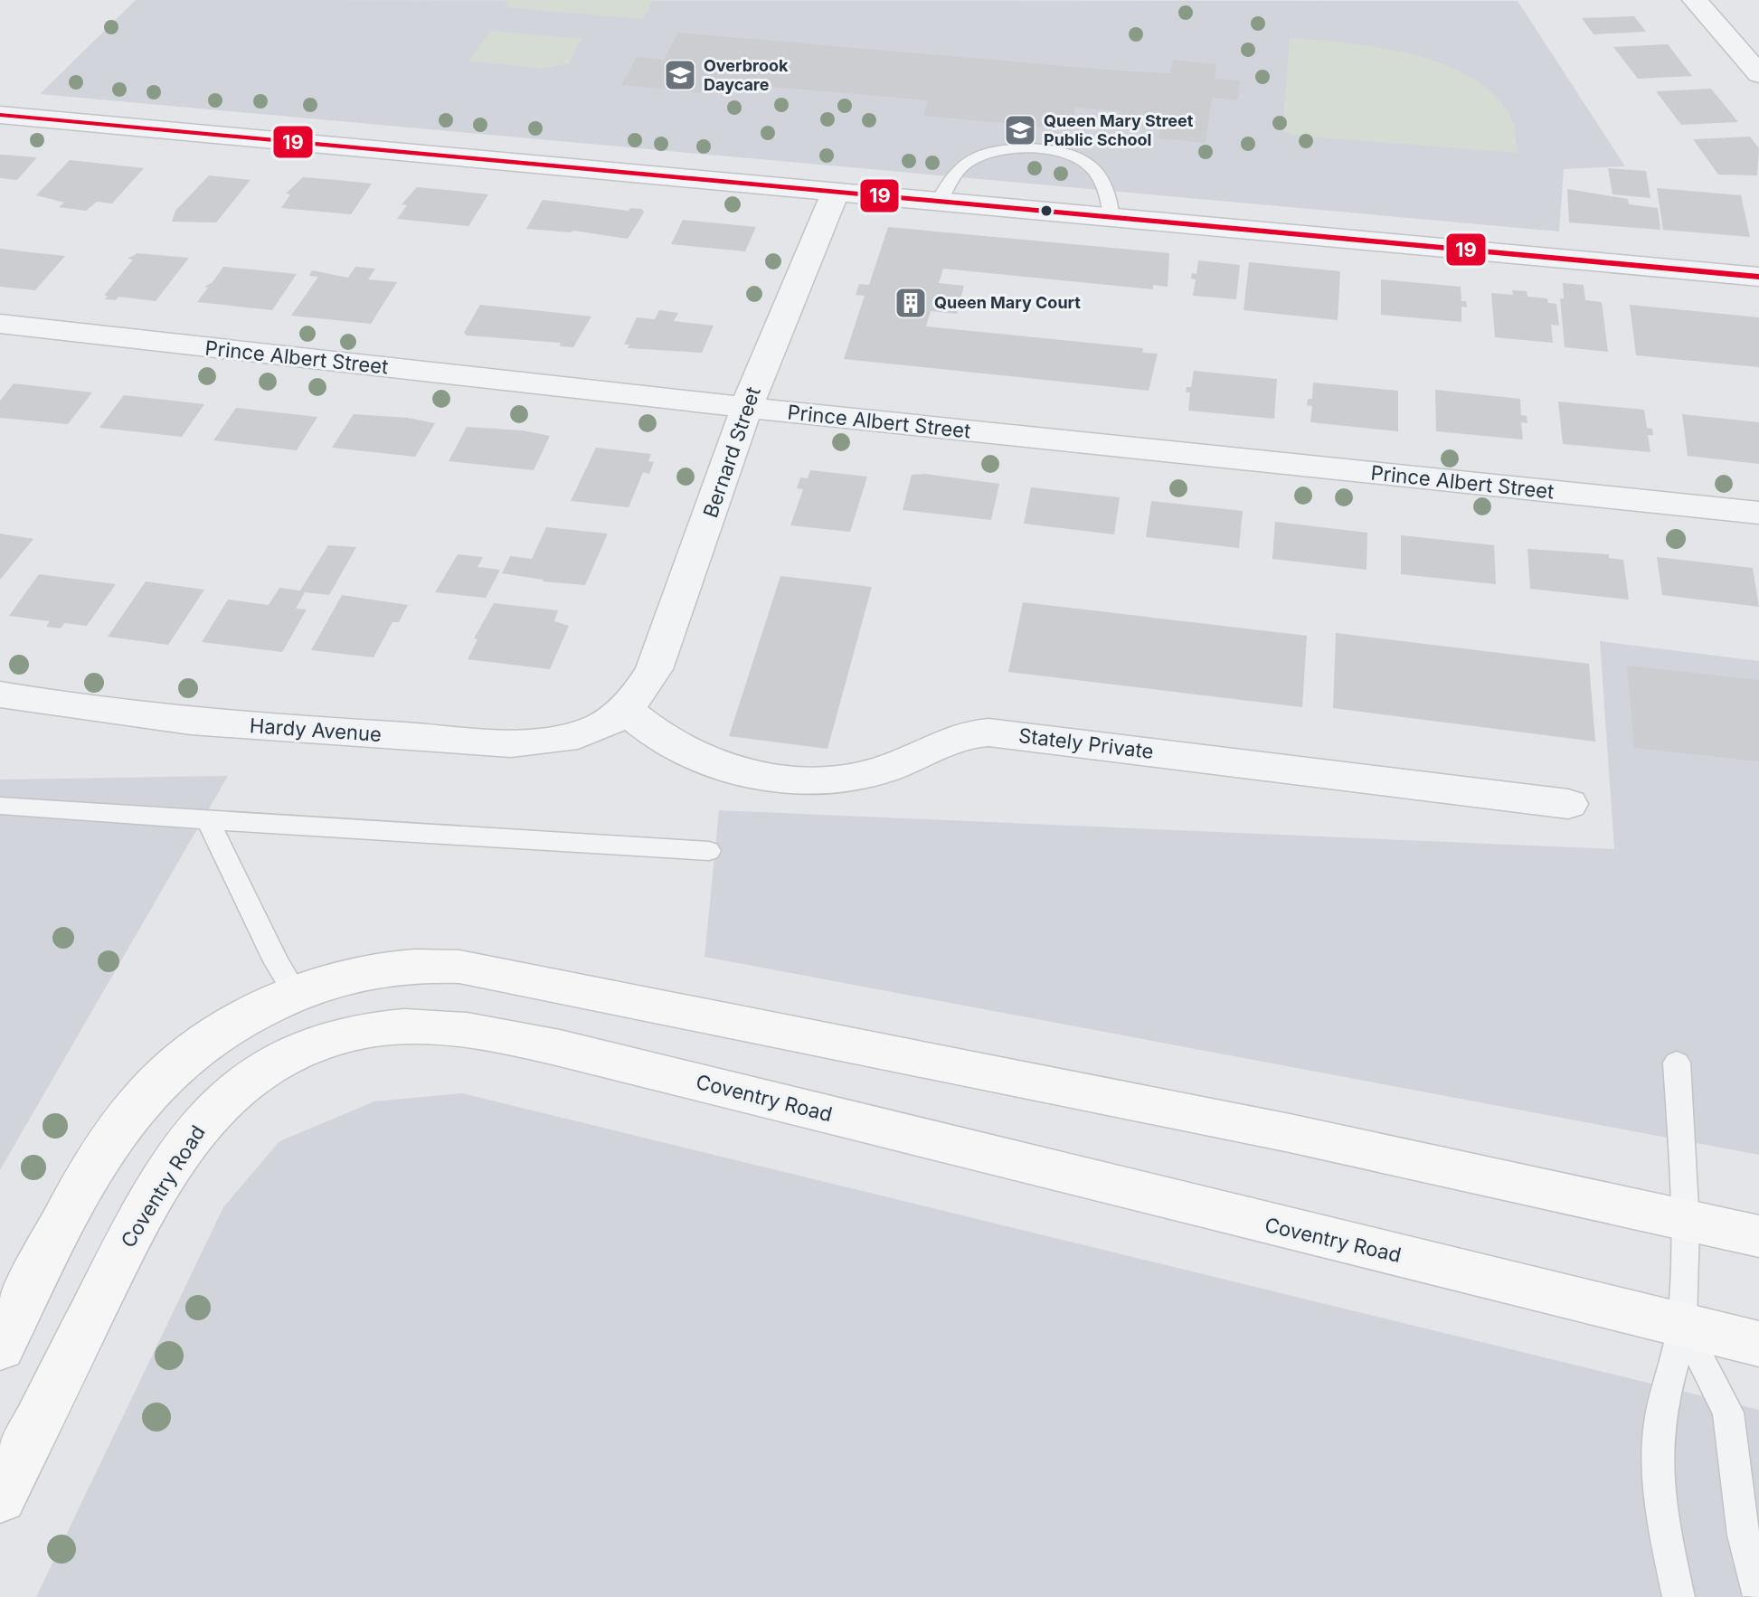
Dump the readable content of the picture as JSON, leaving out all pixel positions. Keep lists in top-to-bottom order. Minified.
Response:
{"streets":{"main road":["Coventry Road"],"street":["Prince Albert Street","Bernard Street","Hardy Avenue","Stately Private"]},"crossings":[["Prince Albert Street","Bernard Street"],["Bernard Street","Hardy Avenue"],["Bernard Street","Stately Private"],["Hardy Avenue","Stately Private"]],"places":{"school or university":["Overbrook Daycare","Queen Mary Street Public School"],"building":["Queen Mary Court"]},"lines":["transit line 19"]}
